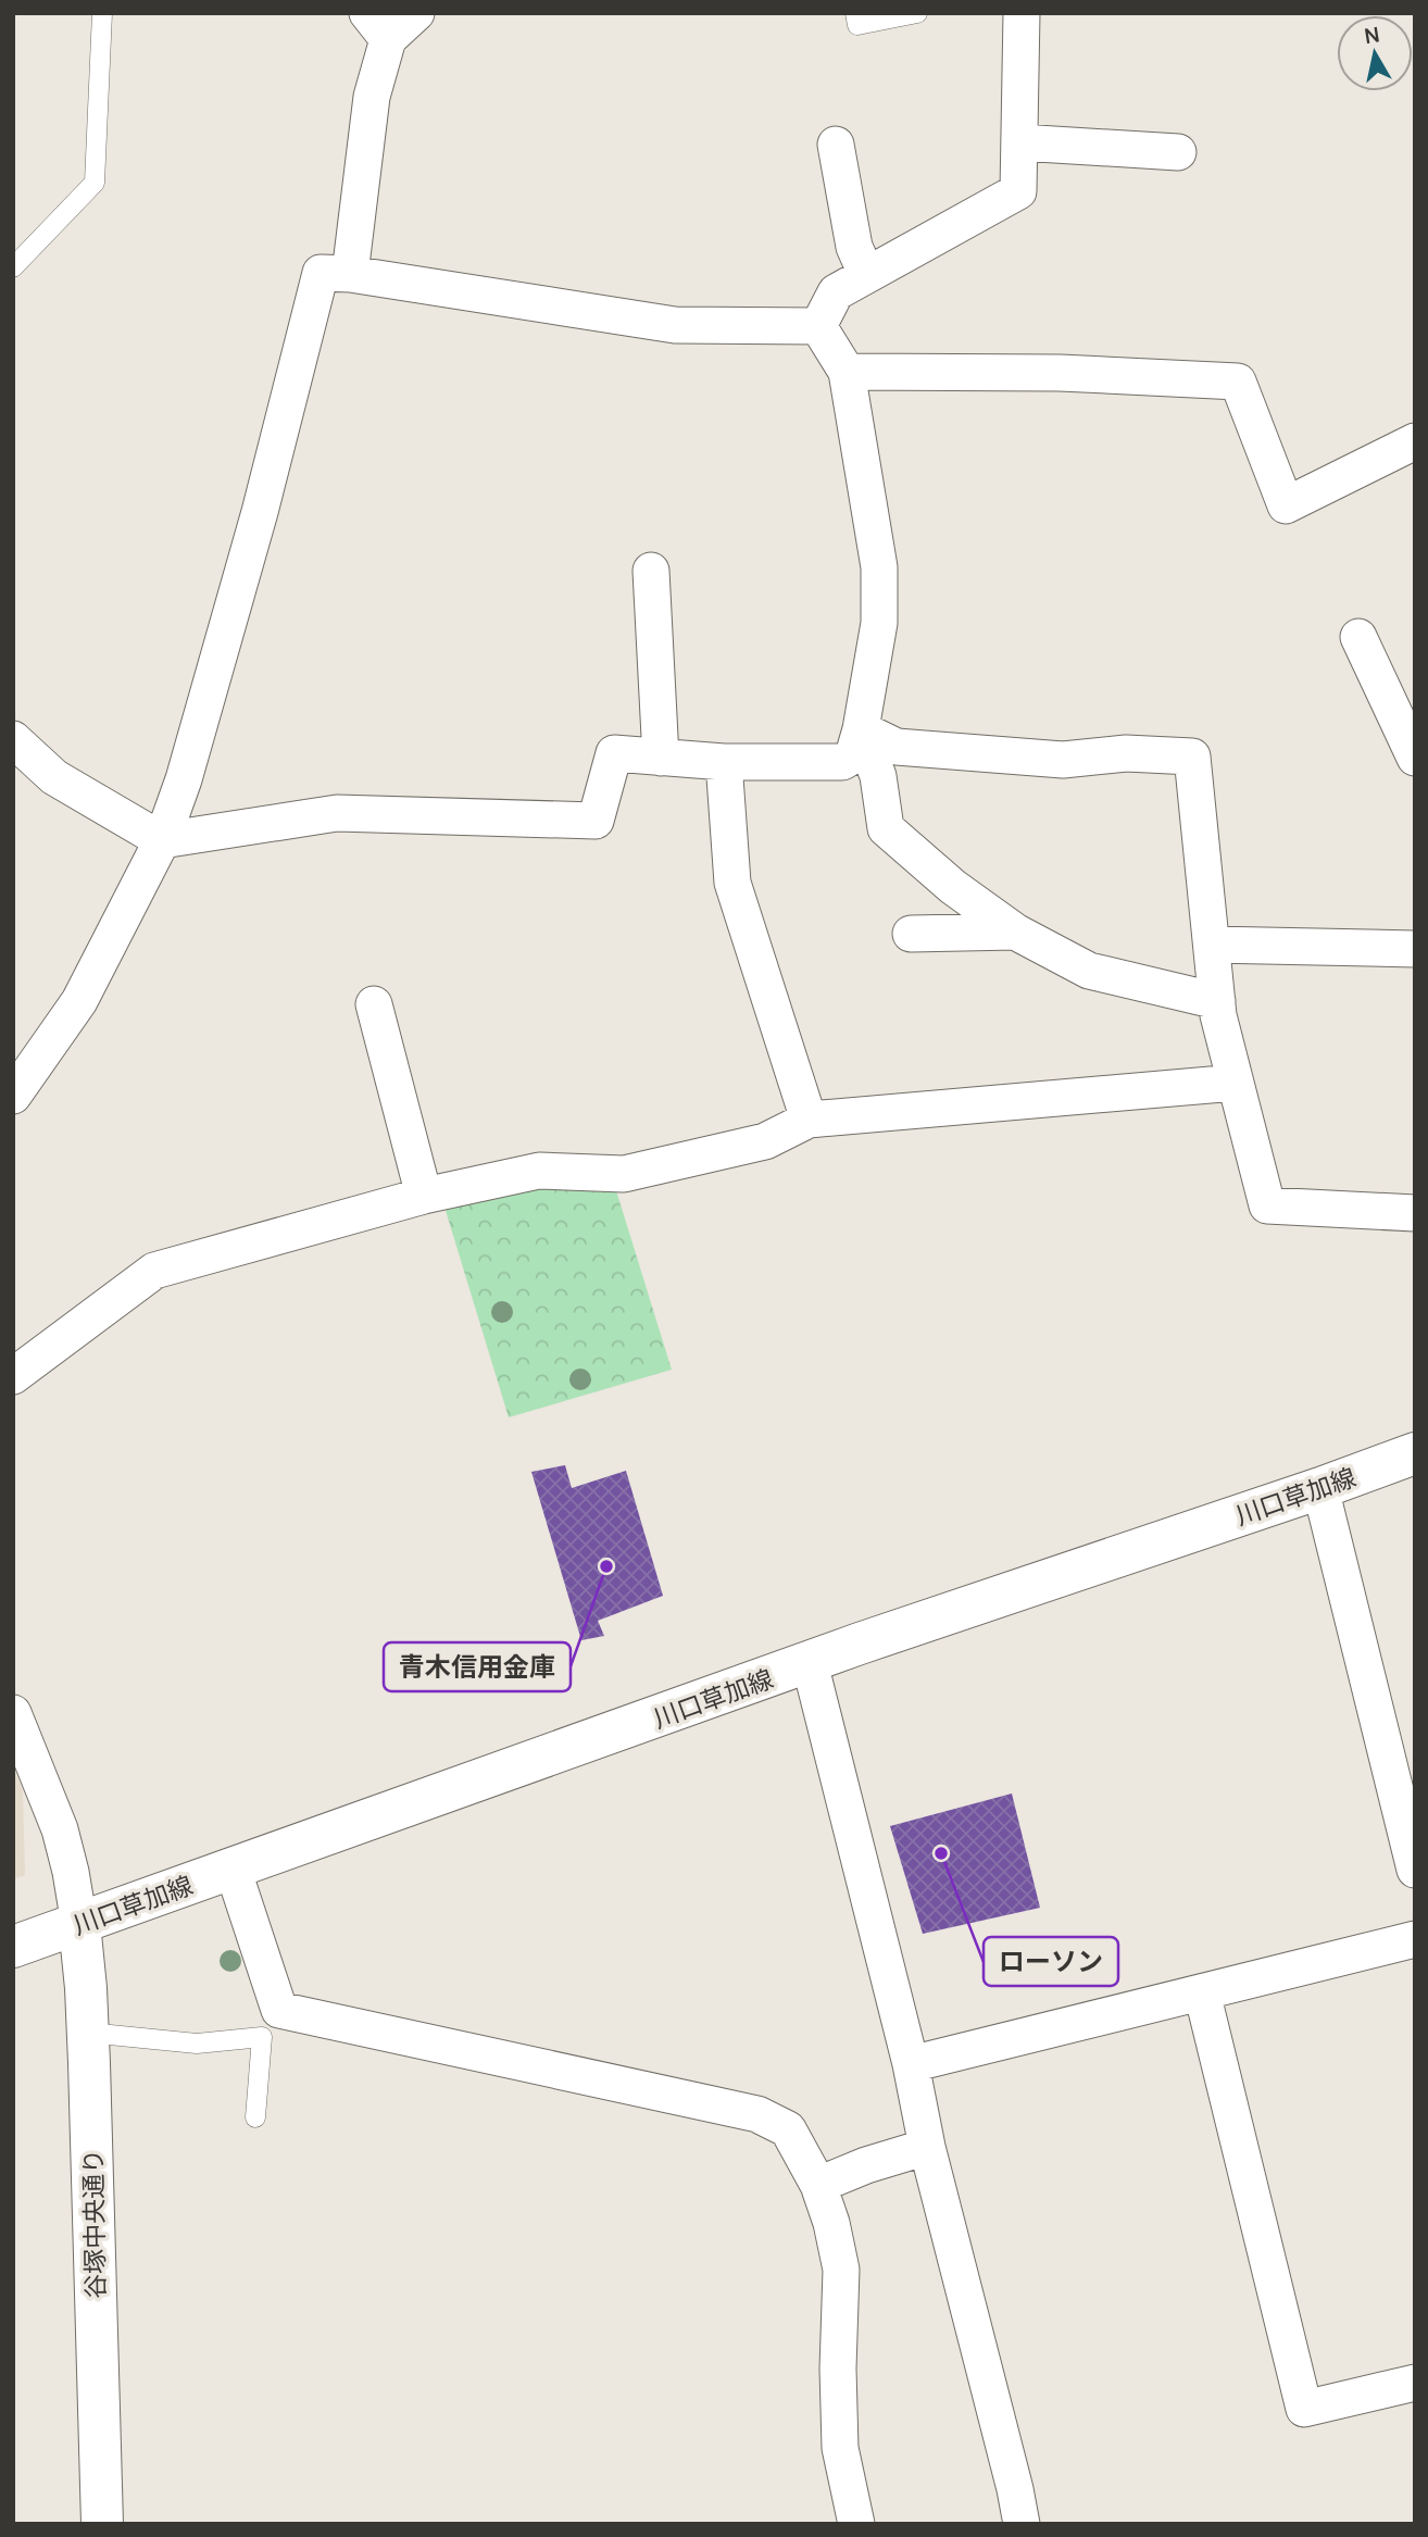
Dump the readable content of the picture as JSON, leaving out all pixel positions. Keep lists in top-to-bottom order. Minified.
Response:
{"streets":{"main road":["川口草加線","谷塚中央通り"]},"crossings":[["川口草加線","谷塚中央通り"]],"places":["青木信用金庫","ローソン"],"north":"top"}
